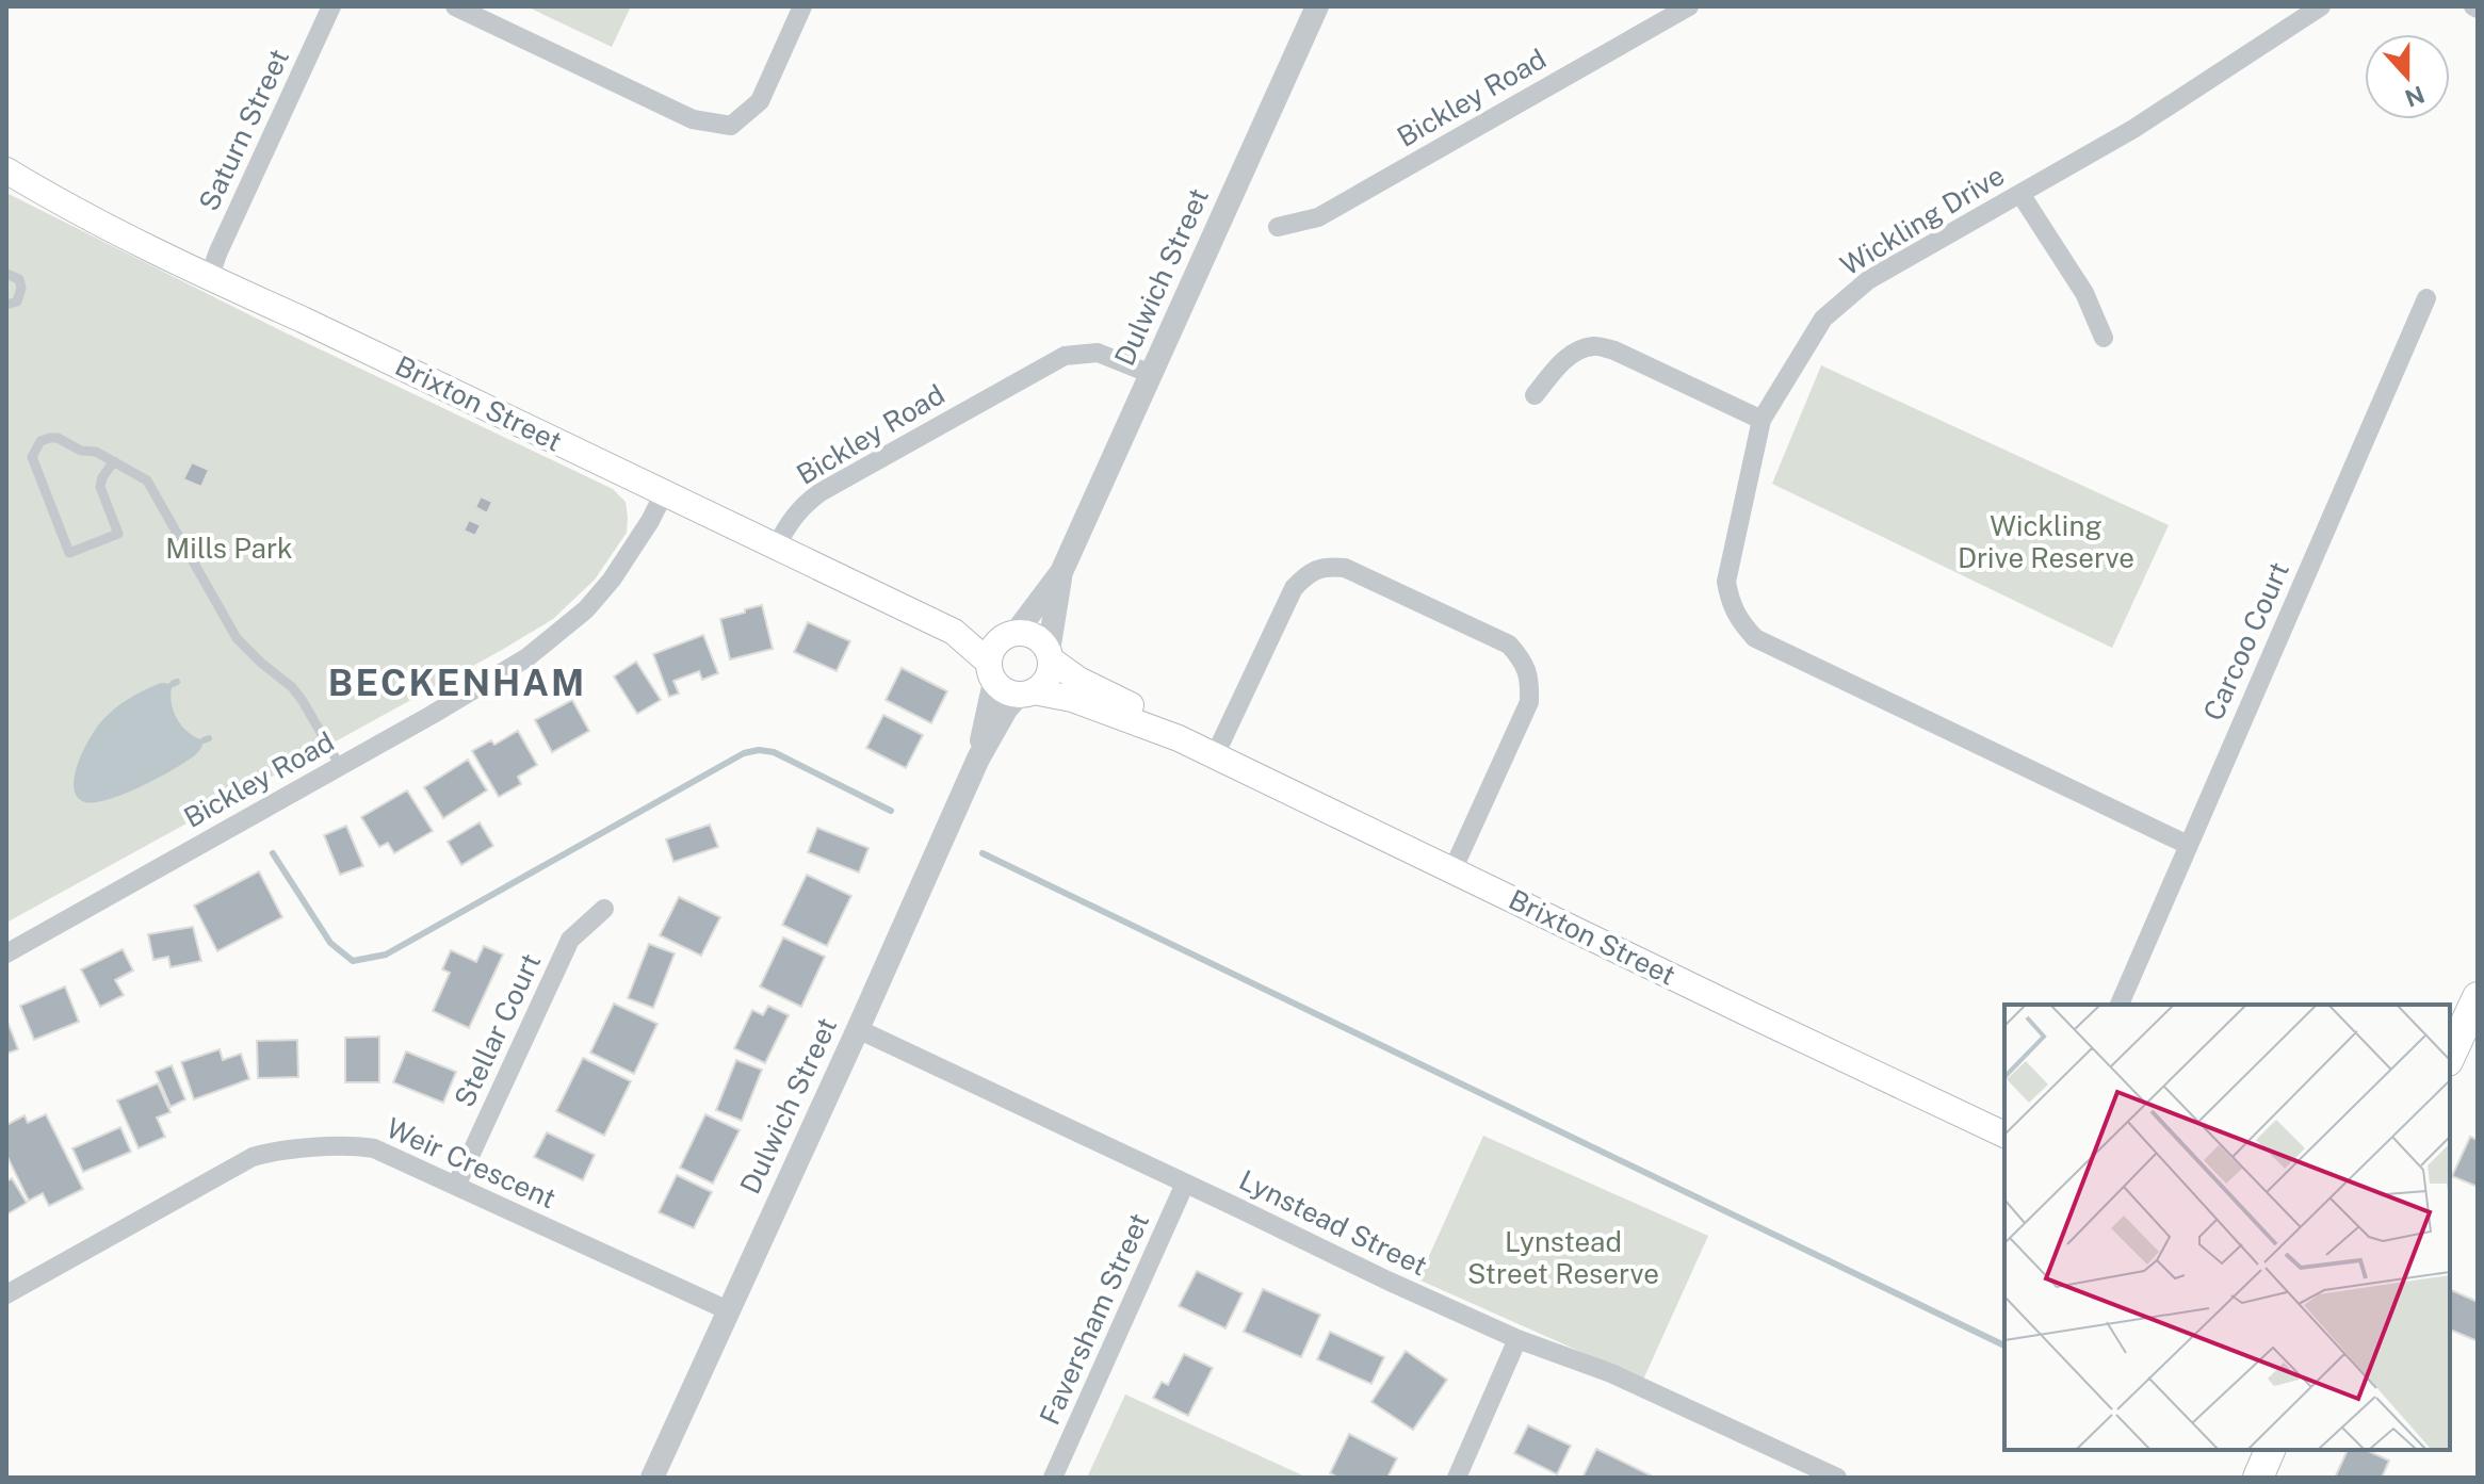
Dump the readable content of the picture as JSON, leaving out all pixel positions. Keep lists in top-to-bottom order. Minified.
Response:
{"streets":{"main road":["Brixton Street"],"street":["Bickley Road","Saturn Street","Wickling Drive","Dulwich Street","Carcoo Court","Stellar Court","Weir Crescent","Lynstead Street","Faversham Street"]},"crossings":[["Bickley Road","Dulwich Street"],["Bickley Road","Brixton Street"],["Saturn Street","Brixton Street"],["Wickling Drive","Carcoo Court"],["Dulwich Street","Brixton Street"],["Dulwich Street","Weir Crescent"],["Dulwich Street","Lynstead Street"],["Stellar Court","Weir Crescent"],["Lynstead Street","Faversham Street"]],"districts":["BECKENHAM"],"parks":["Wickling Drive Reserve","Mills Park","Lynstead Street Reserve"],"north":"bottom"}
